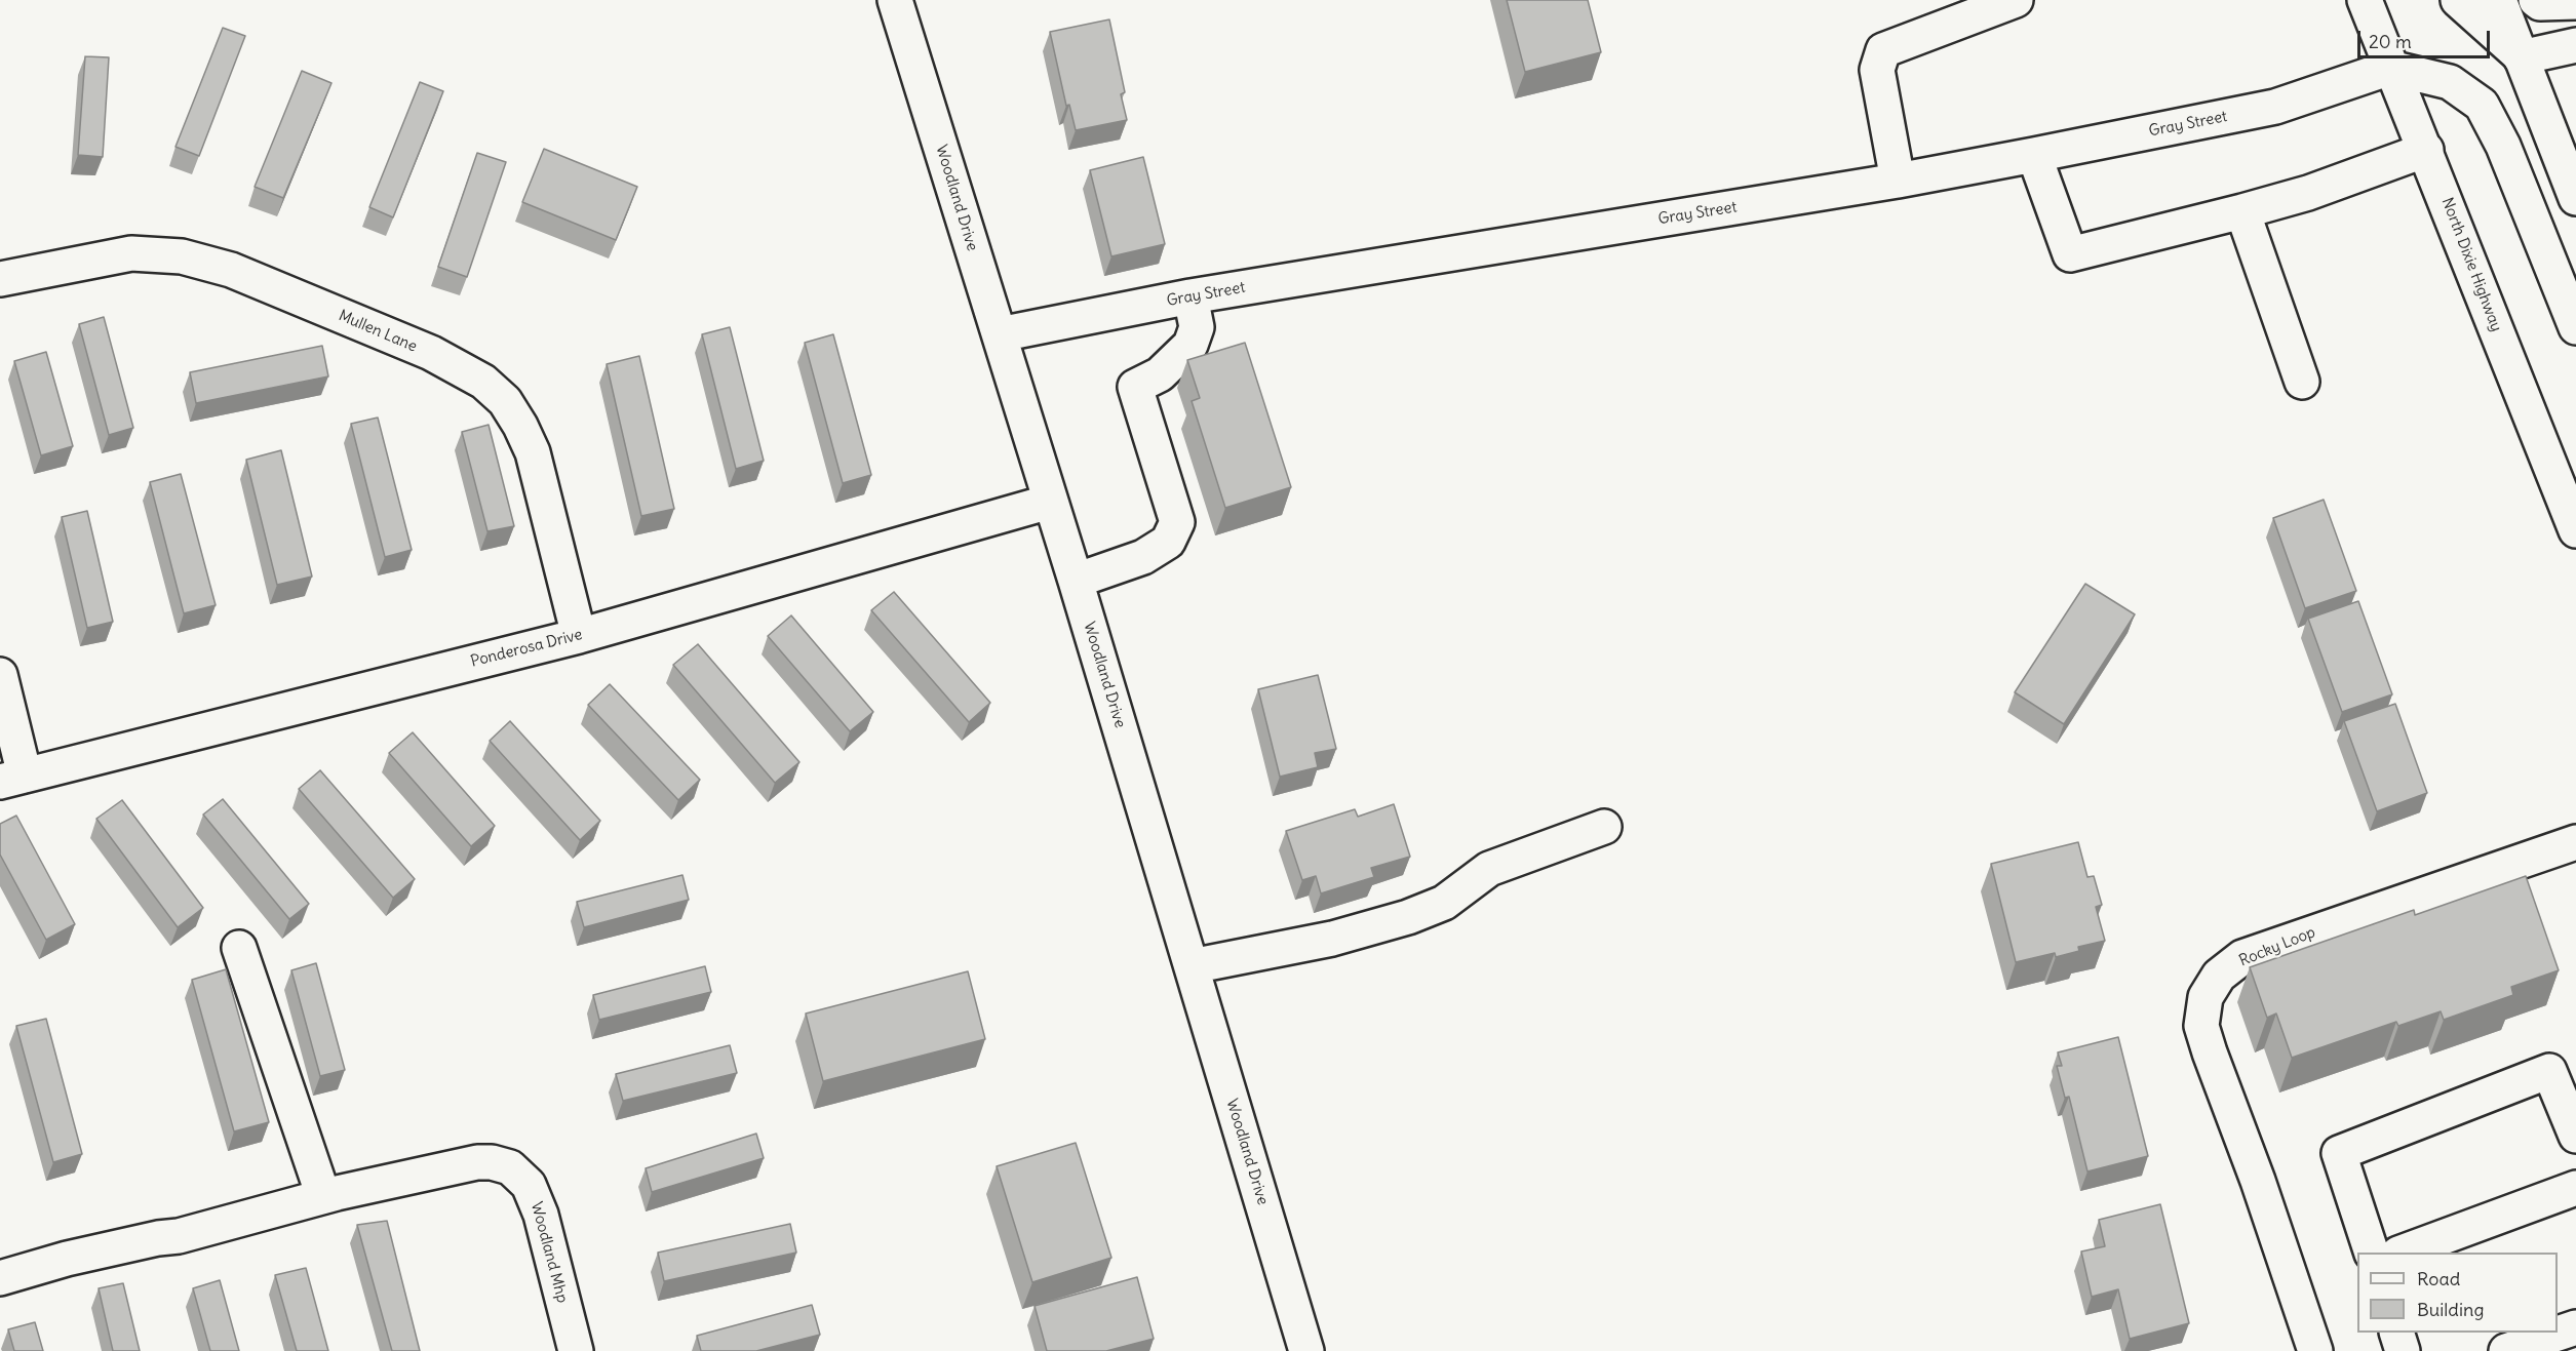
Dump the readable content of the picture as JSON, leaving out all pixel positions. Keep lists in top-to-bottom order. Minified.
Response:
{"streets":{"main road":["Gray Street","Woodland Drive","North Dixie Highway","Mullen Lane","Ponderosa Drive","Rocky Loop","Woodland Mhp"]},"crossings":[["Gray Street","Woodland Drive"],["Gray Street","North Dixie Highway"],["Woodland Drive","Ponderosa Drive"],["Mullen Lane","Ponderosa Drive"]],"legend":["Road","Building"],"scale_bar":"20 m"}
